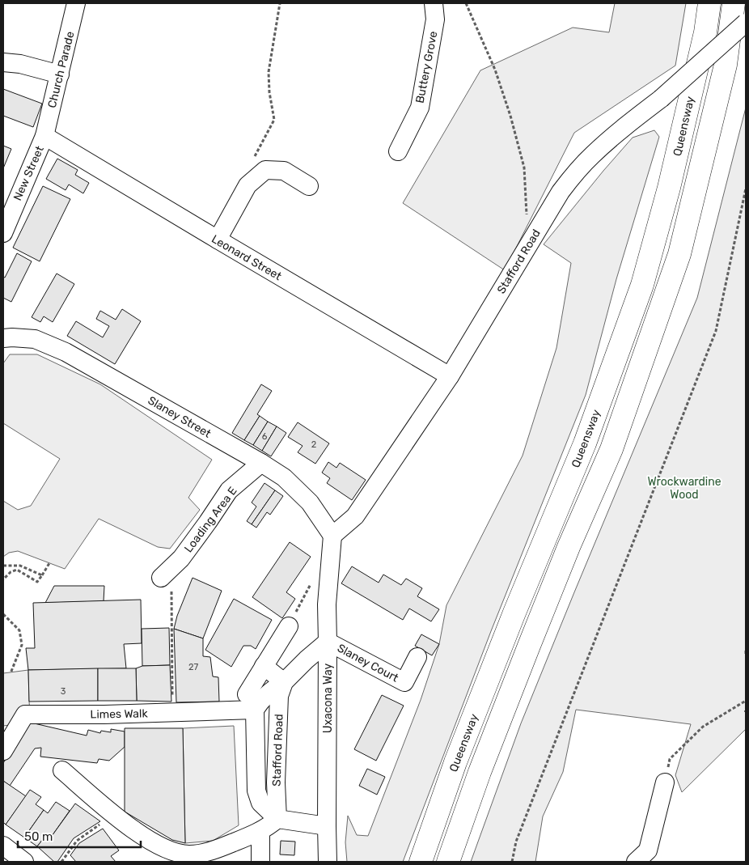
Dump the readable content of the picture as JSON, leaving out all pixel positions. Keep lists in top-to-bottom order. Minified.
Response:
{"streets":{"highway":["Queensway"],"street":["Buttery Grove","Church Parade","New Street","Leonard Street","Stafford Road","Slaney Street","Loading Area E","Slaney Court","Uxacona Way","Limes Walk"]},"crossings":[["Church Parade","New Street"],["Church Parade","Leonard Street"],["New Street","Leonard Street"],["Leonard Street","Stafford Road"],["Stafford Road","Slaney Street"],["Stafford Road","Uxacona Way"],["Slaney Street","Loading Area E"],["Slaney Street","Uxacona Way"],["Slaney Court","Uxacona Way"]],"parks":["Wrockwardine Wood"],"house_numbers":["6","2","27","3"],"scale_bar":"50 m"}
